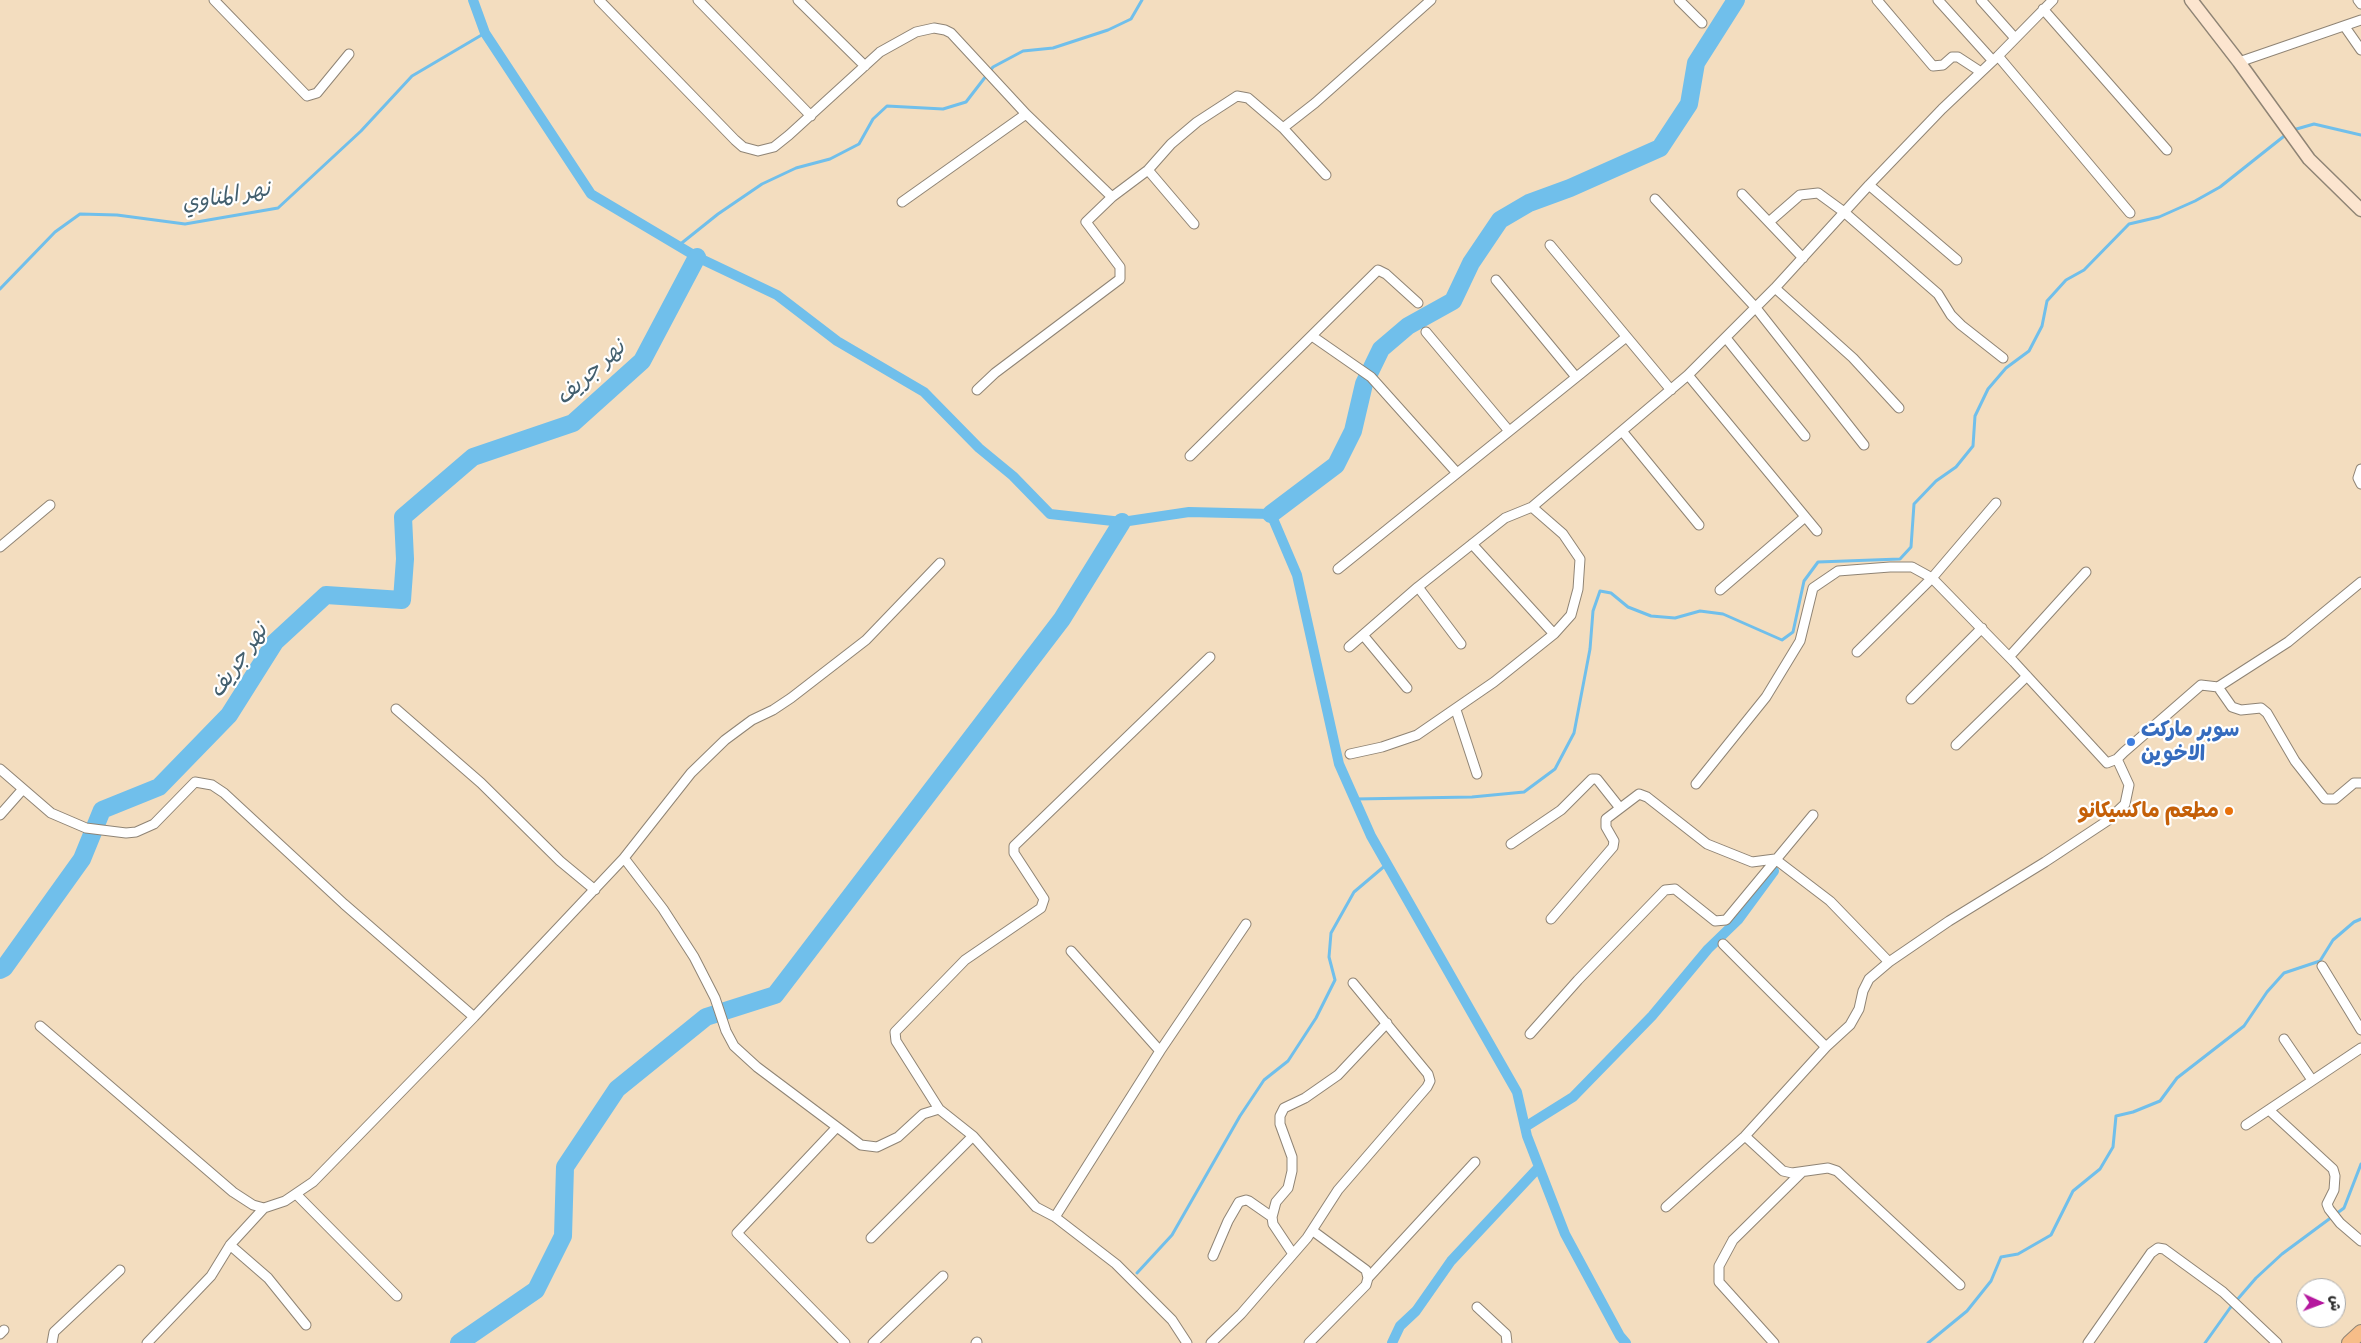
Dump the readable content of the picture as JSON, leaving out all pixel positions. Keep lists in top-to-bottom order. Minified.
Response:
{"water":["نهر المناوي","نهر جريف"],"places":["سوبر ماركت الاخوين","مطعم ماكسيكانو"],"north":"right"}
